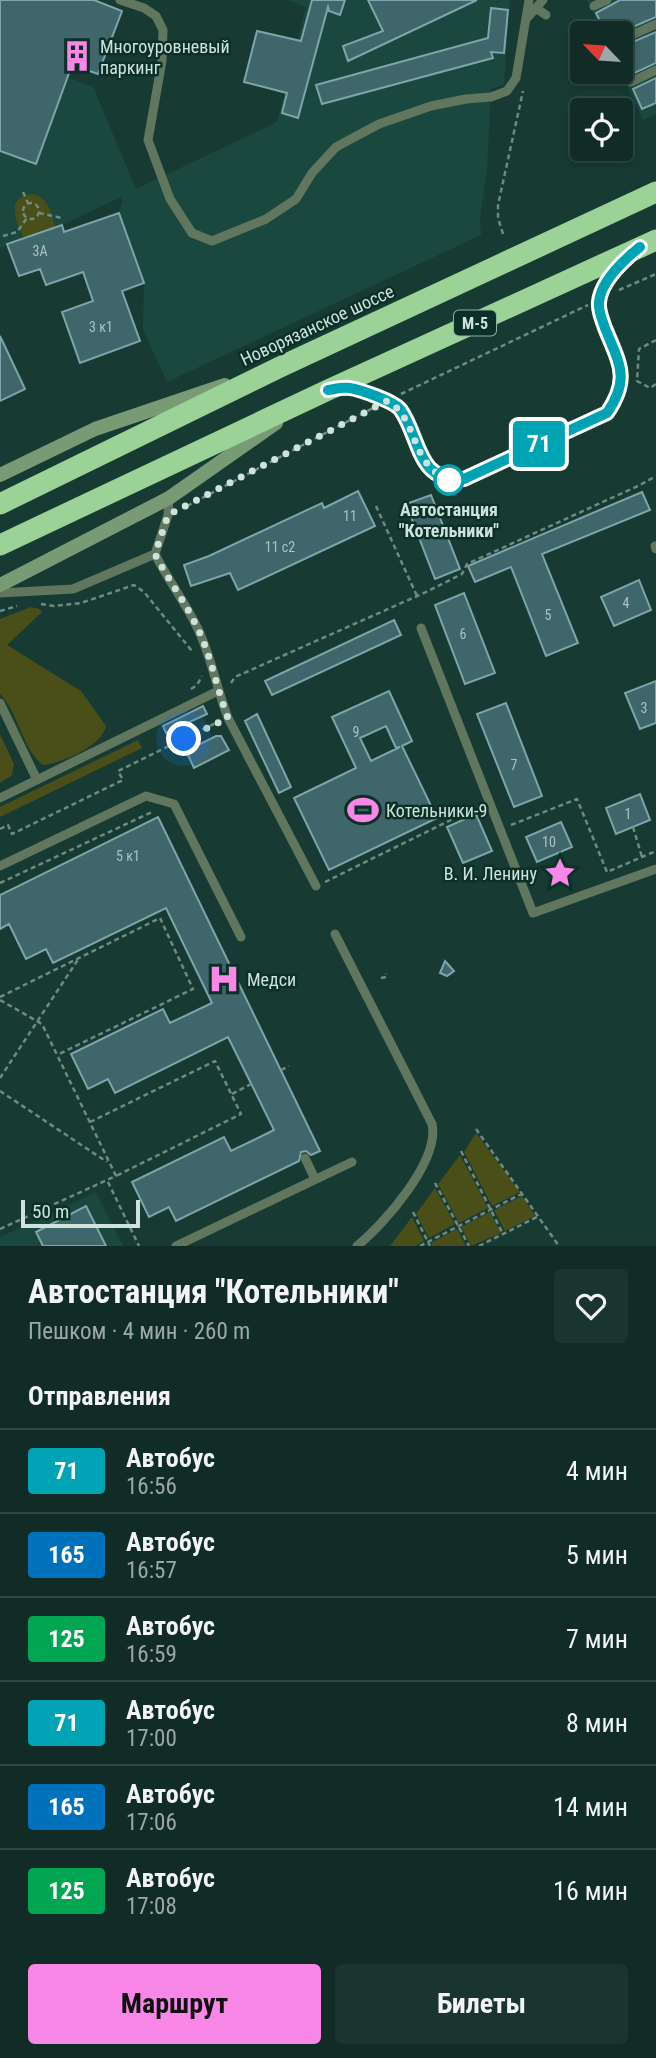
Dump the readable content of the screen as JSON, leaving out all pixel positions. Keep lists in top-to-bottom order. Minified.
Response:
{"streets":{"highway":["М-5","Новорязанское шоссе"]},"places":{"building":["Многоуровневый паркинг"],"other":["Автостанция \"Котельники\""],"sports":["Котельники-9"],"place":["В. И. Ленину"],"hospital":["Медси"]},"lines":["bus line 71"],"house_numbers":["3А","3 к1","11","11 с2","4","5","6","3","9","7","1","10","5 к1"],"scale_bar":"50 m","north":"top left","page":{"on_map":"71","scale":"50 m","heading":[["Автостанция \"Котельники\"","Пешком · 4 мин · 260 m"],"Отправления"],"list":[{"mark":"71","name":"Автобус","note":"16:56","value":"4 мин"},{"mark":"165","name":"Автобус","note":"16:57","value":"5 мин"},{"mark":"125","name":"Автобус","note":"16:59","value":"7 мин"},{"mark":"71","name":"Автобус","note":"17:00","value":"8 мин"},{"mark":"165","name":"Автобус","note":"17:06","value":"14 мин"},{"mark":"125","name":"Автобус","note":"17:08","value":"16 мин"}],"buttons":["Маршрут","Билеты"]}}
